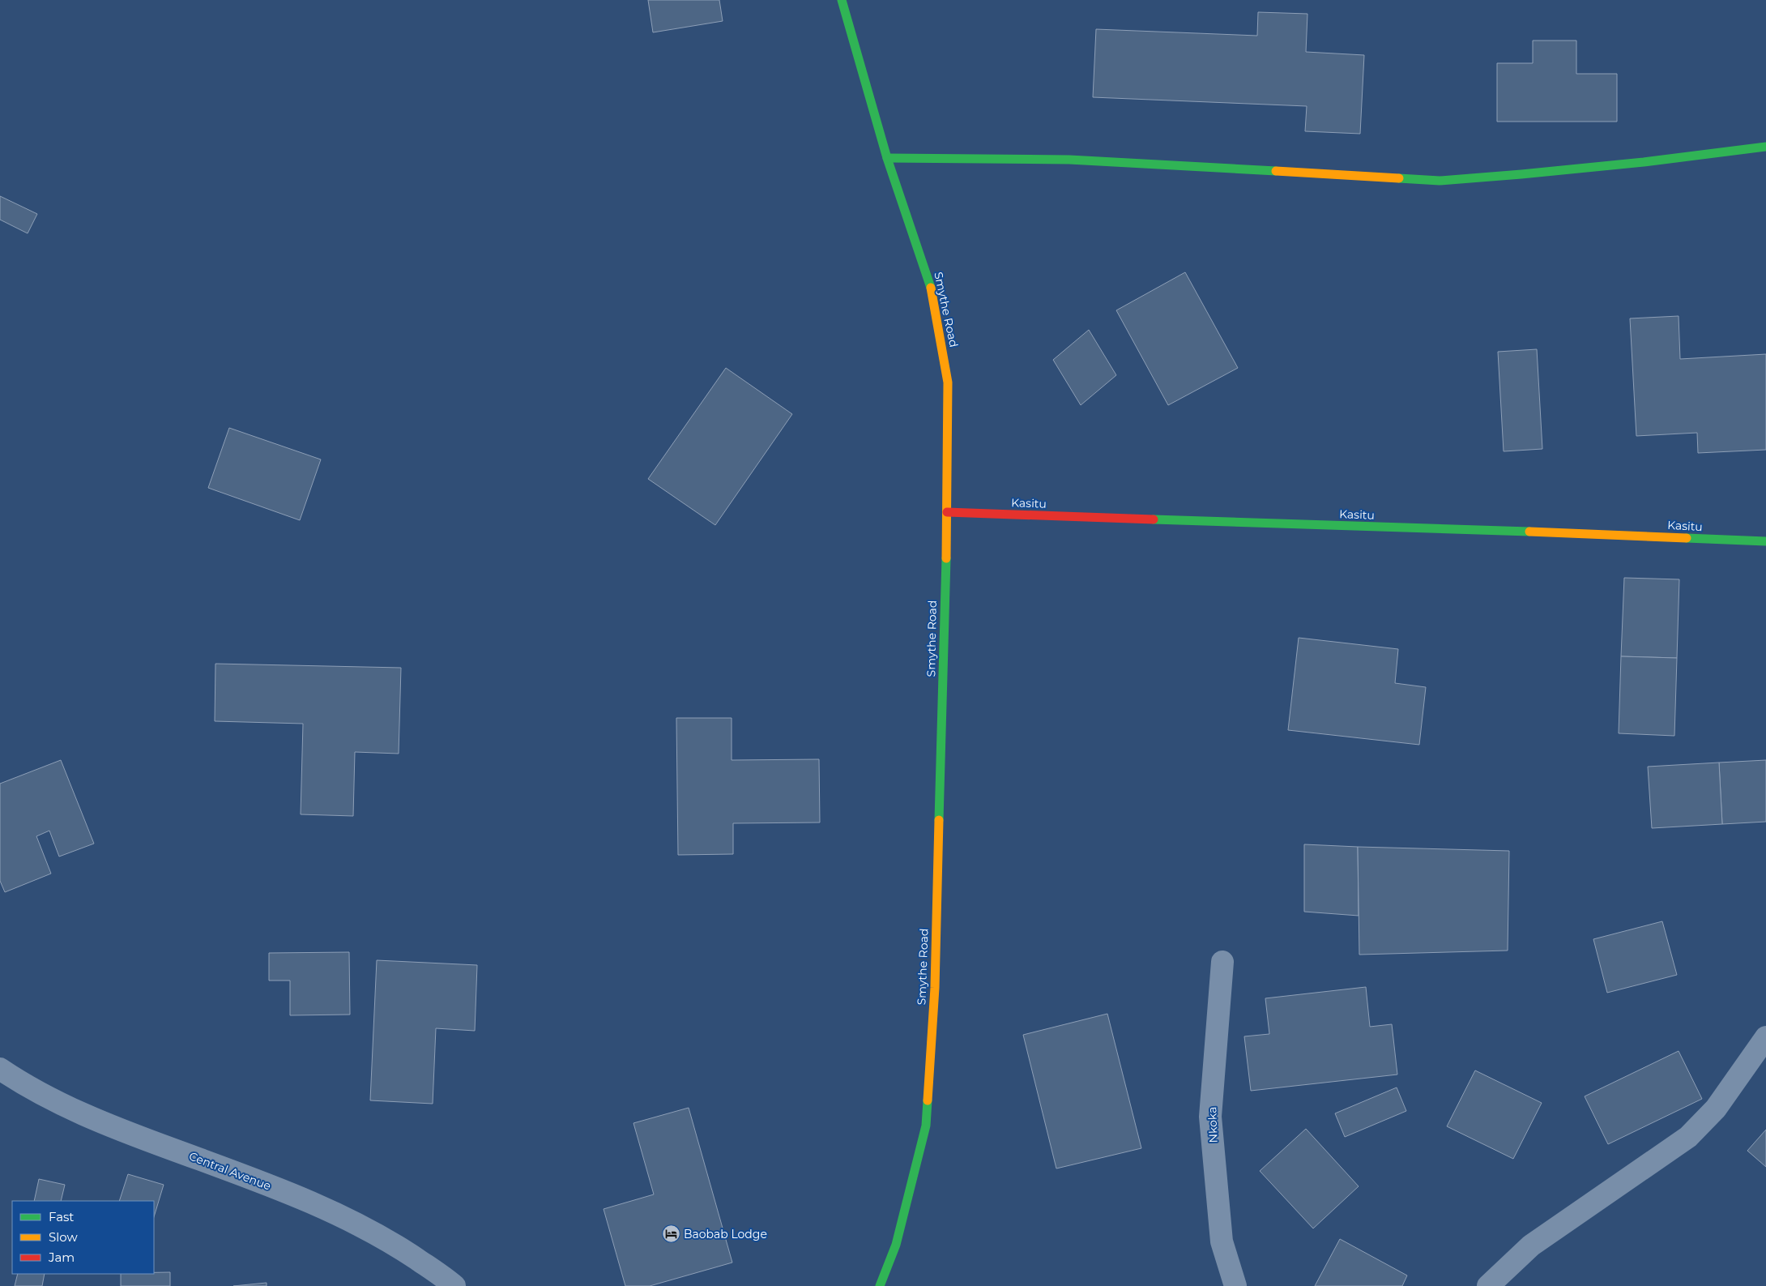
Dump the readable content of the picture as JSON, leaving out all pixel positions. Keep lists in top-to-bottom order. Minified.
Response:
{"streets":{"street":["Smythe Road","Kasitu","Nkoka","Central Avenue"]},"crossings":[["Smythe Road","Kasitu"]],"places":{"hotel":["Baobab Lodge"]},"legend":["Fast","Slow","Jam"]}
